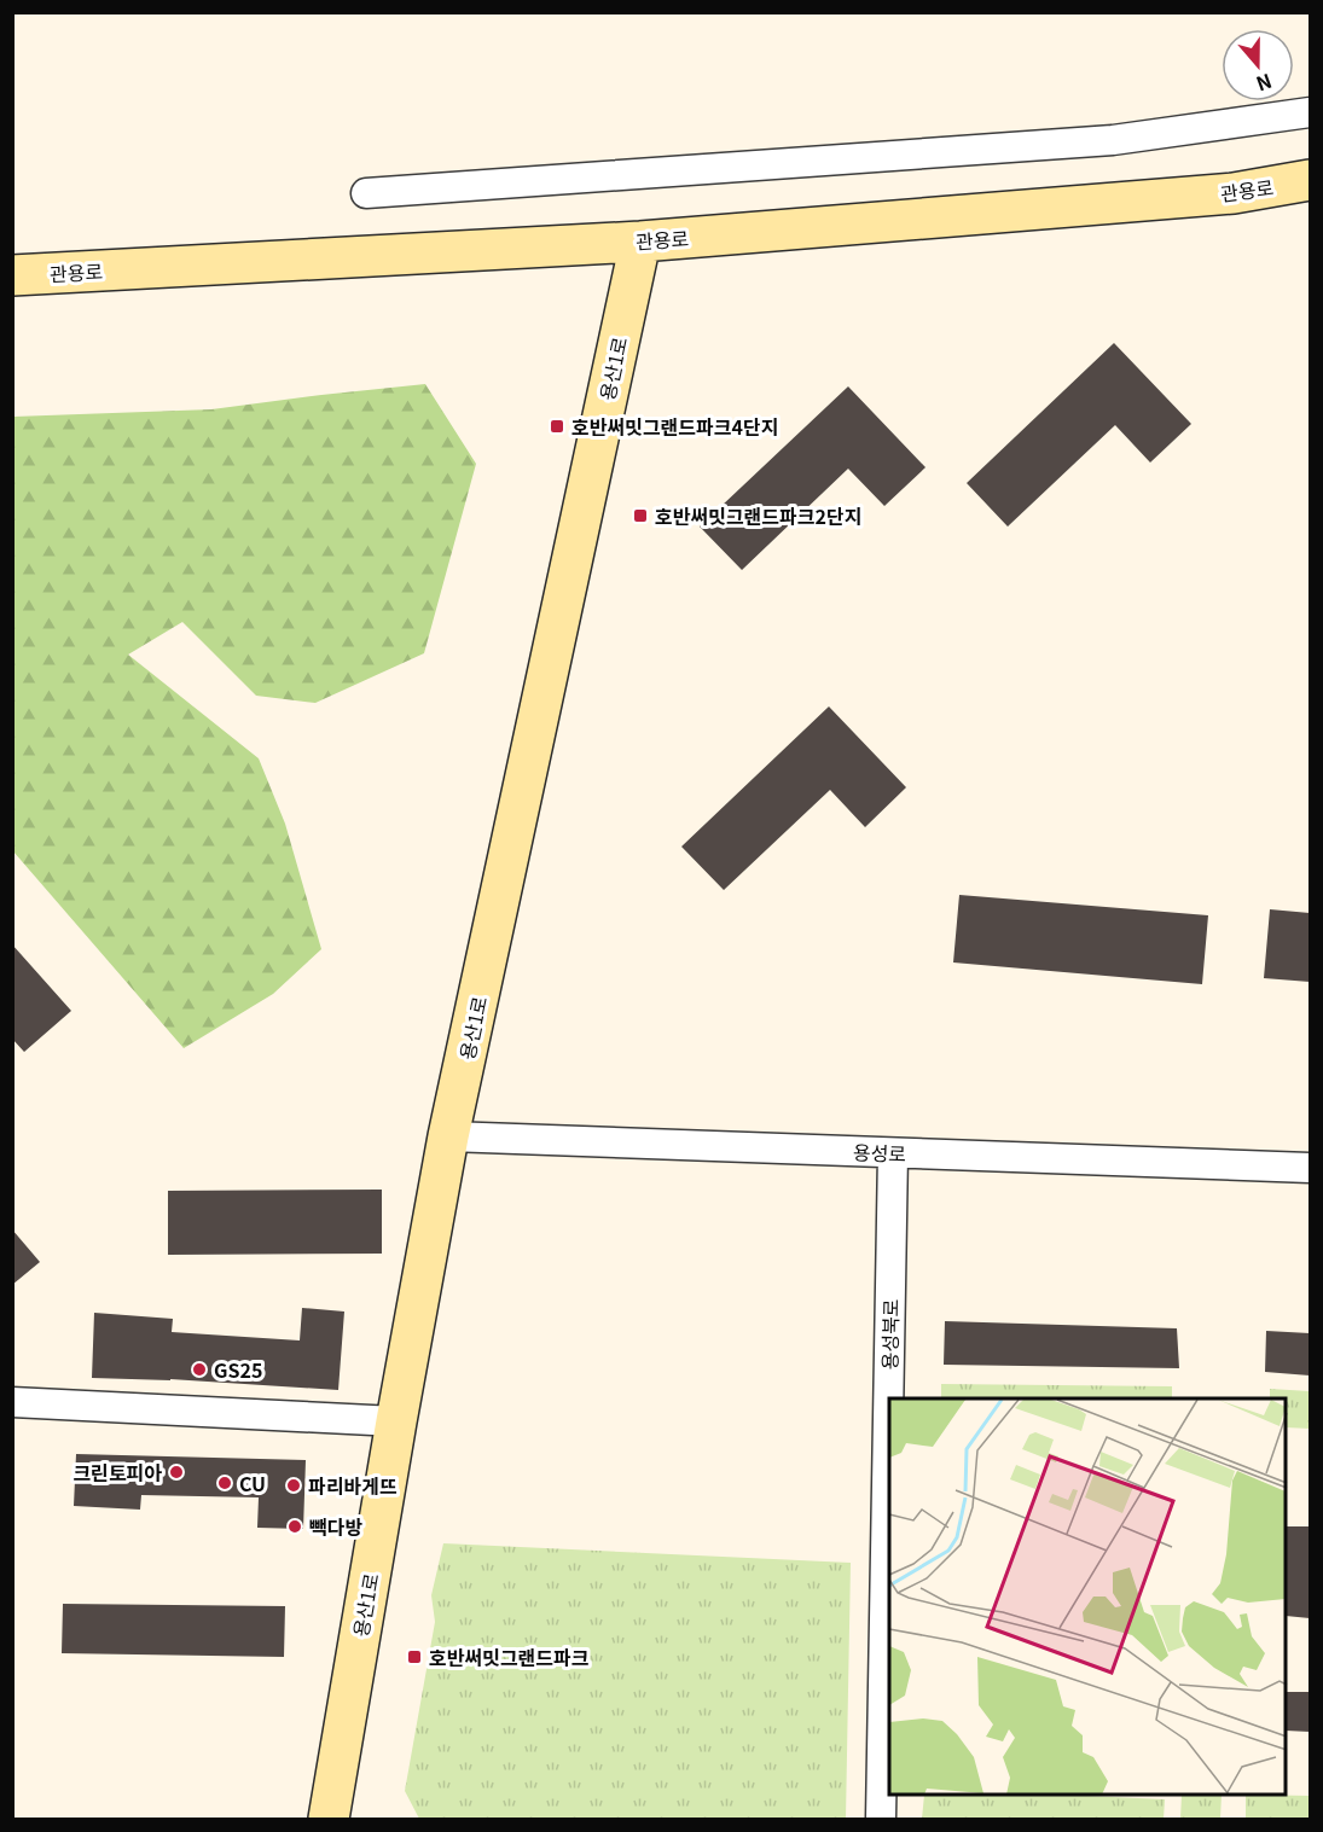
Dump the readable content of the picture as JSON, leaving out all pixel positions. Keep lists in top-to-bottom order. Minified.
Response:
{"streets":{"main road":["관용로","용산1로"],"street":["용성로","용성북로"]},"crossings":[["관용로","용산1로"],["용산1로","용성로"],["용성로","용성북로"]],"places":{"transit":["호반써밋그랜드파크4단지","호반써밋그랜드파크2단지","호반써밋그랜드파크"],"other":["GS25","크린토피아","CU","파리바게뜨","빽다방"]},"north":"bottom"}
